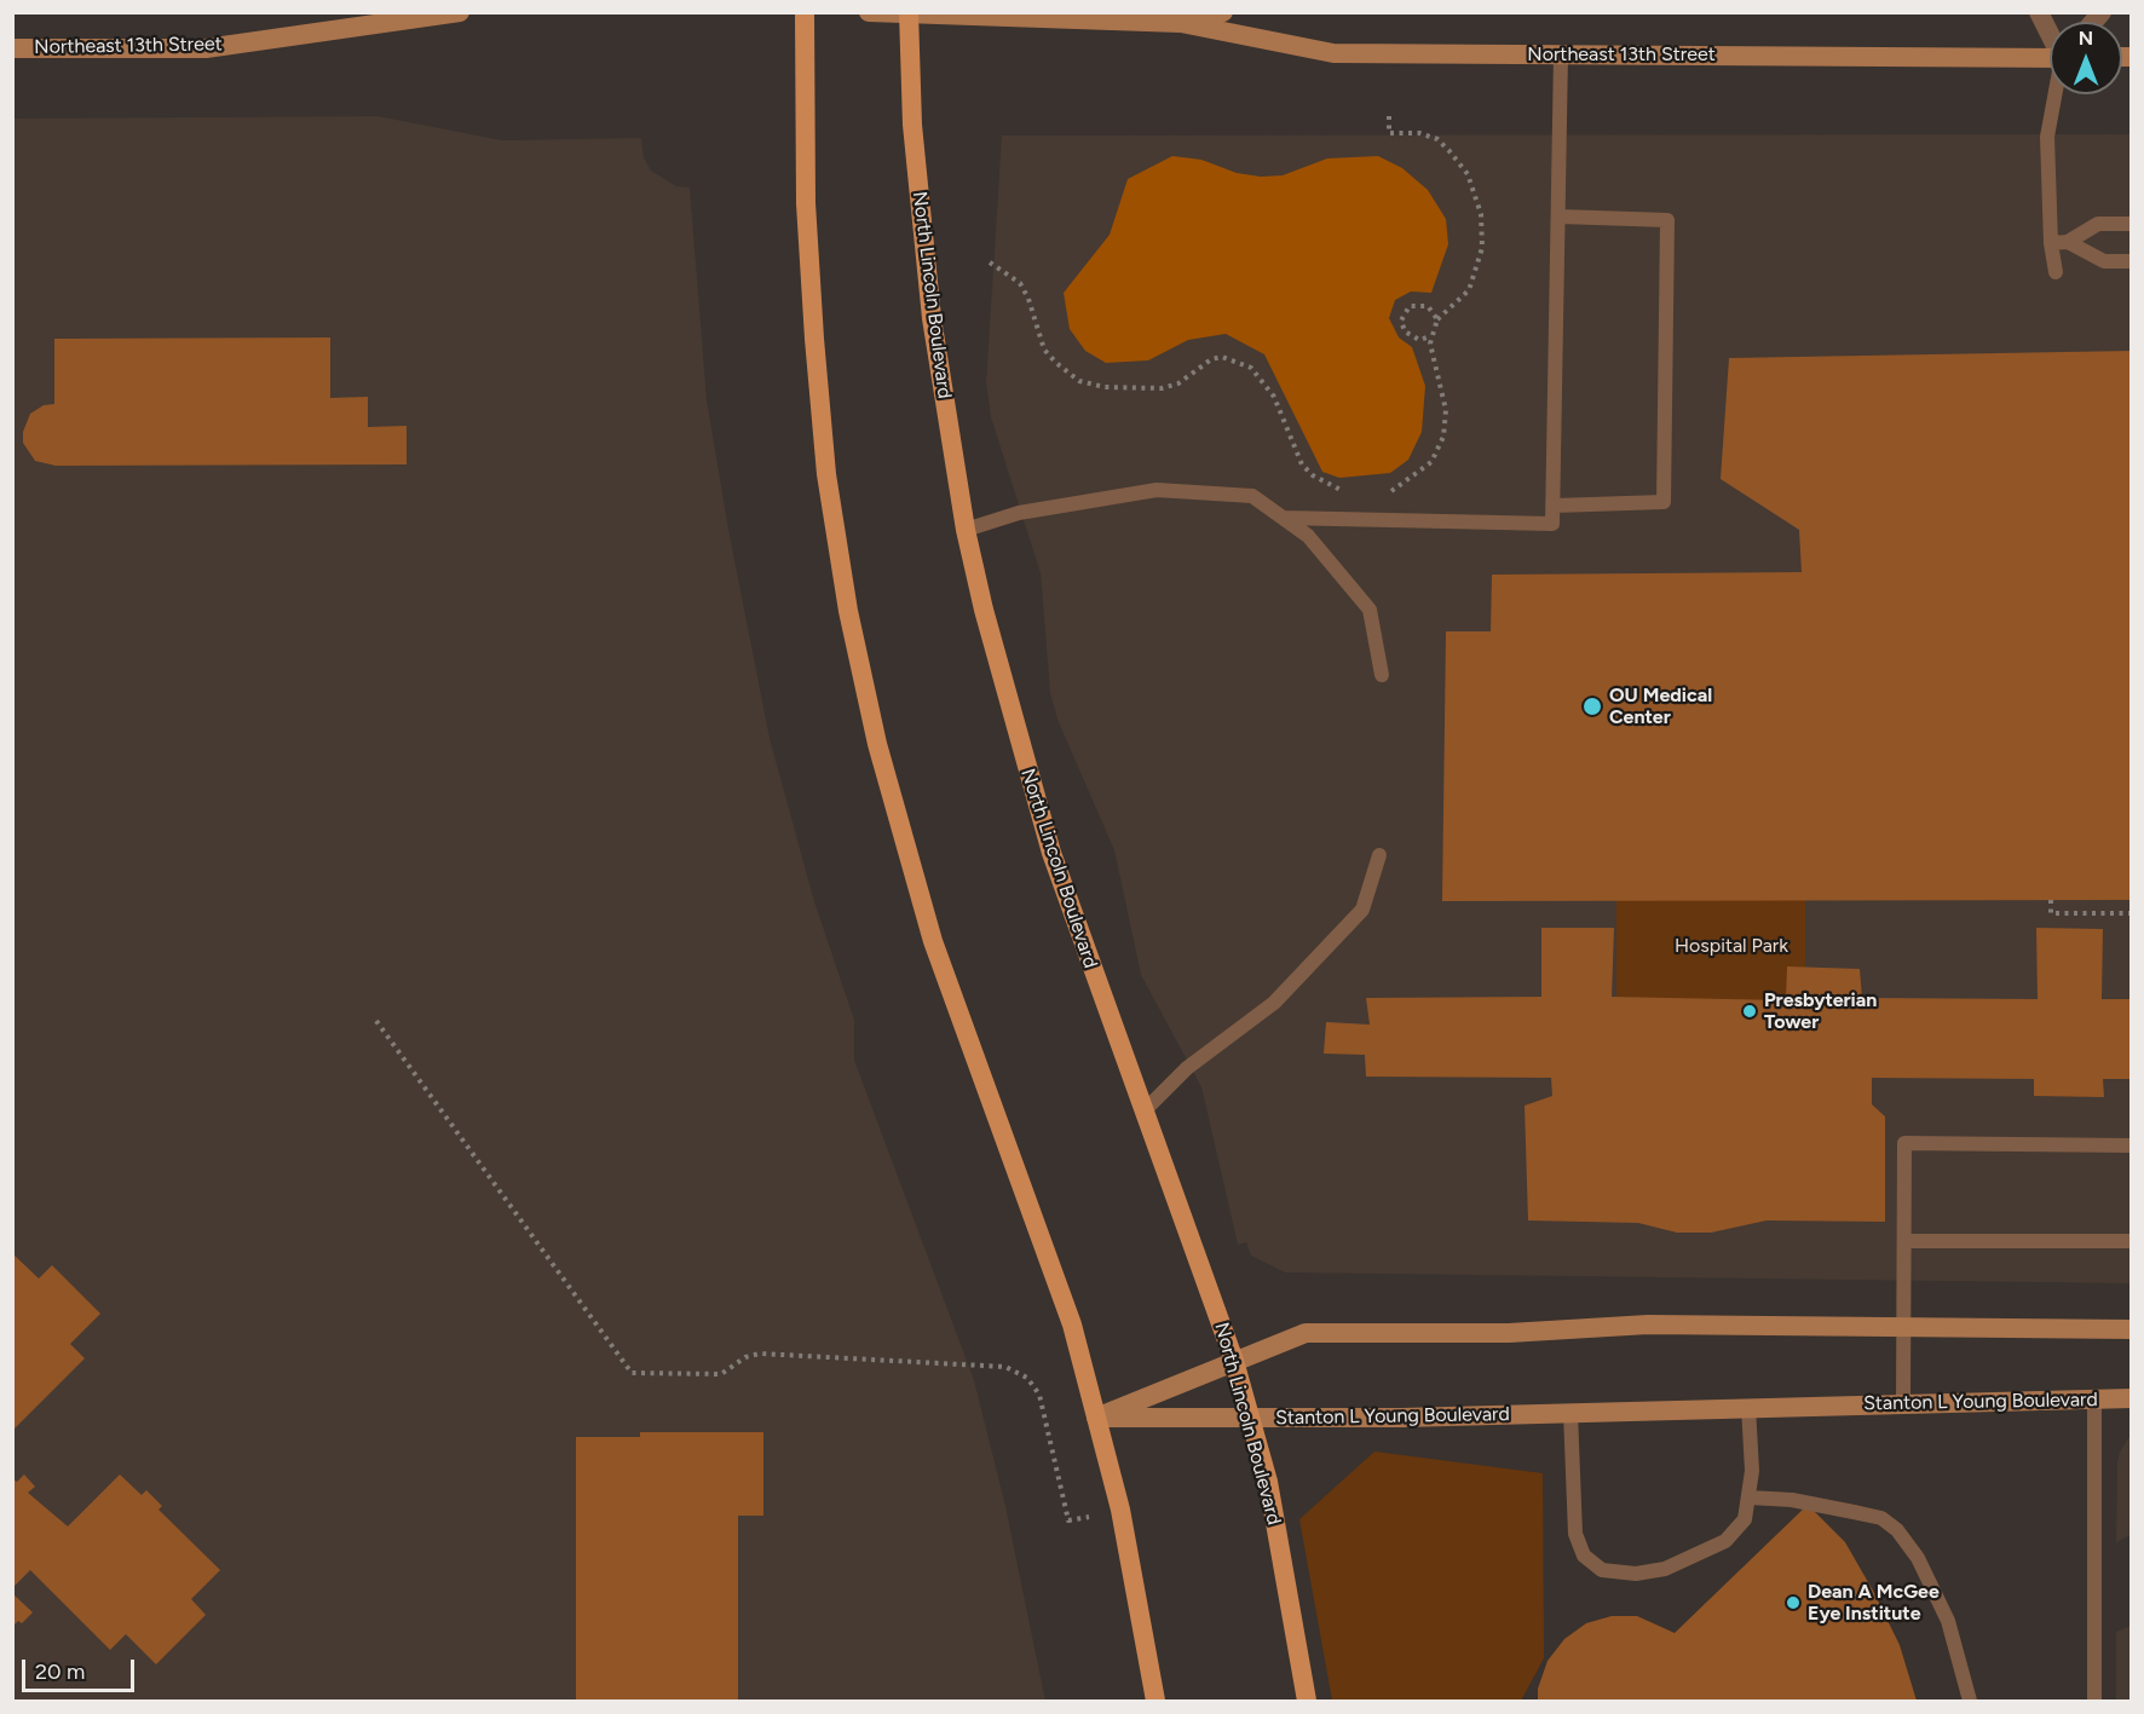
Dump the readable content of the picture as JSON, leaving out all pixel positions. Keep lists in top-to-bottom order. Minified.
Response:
{"streets":{"main road":["Northeast 13th Street","North Lincoln Boulevard","Stanton L Young Boulevard"]},"crossings":[["Northeast 13th Street","North Lincoln Boulevard"],["North Lincoln Boulevard","Stanton L Young Boulevard"]],"parks":["Hospital Park"],"places":["OU Medical Center","Presbyterian Tower","Dean A McGee Eye Institute"],"scale_bar":"20 m","north":"top"}
